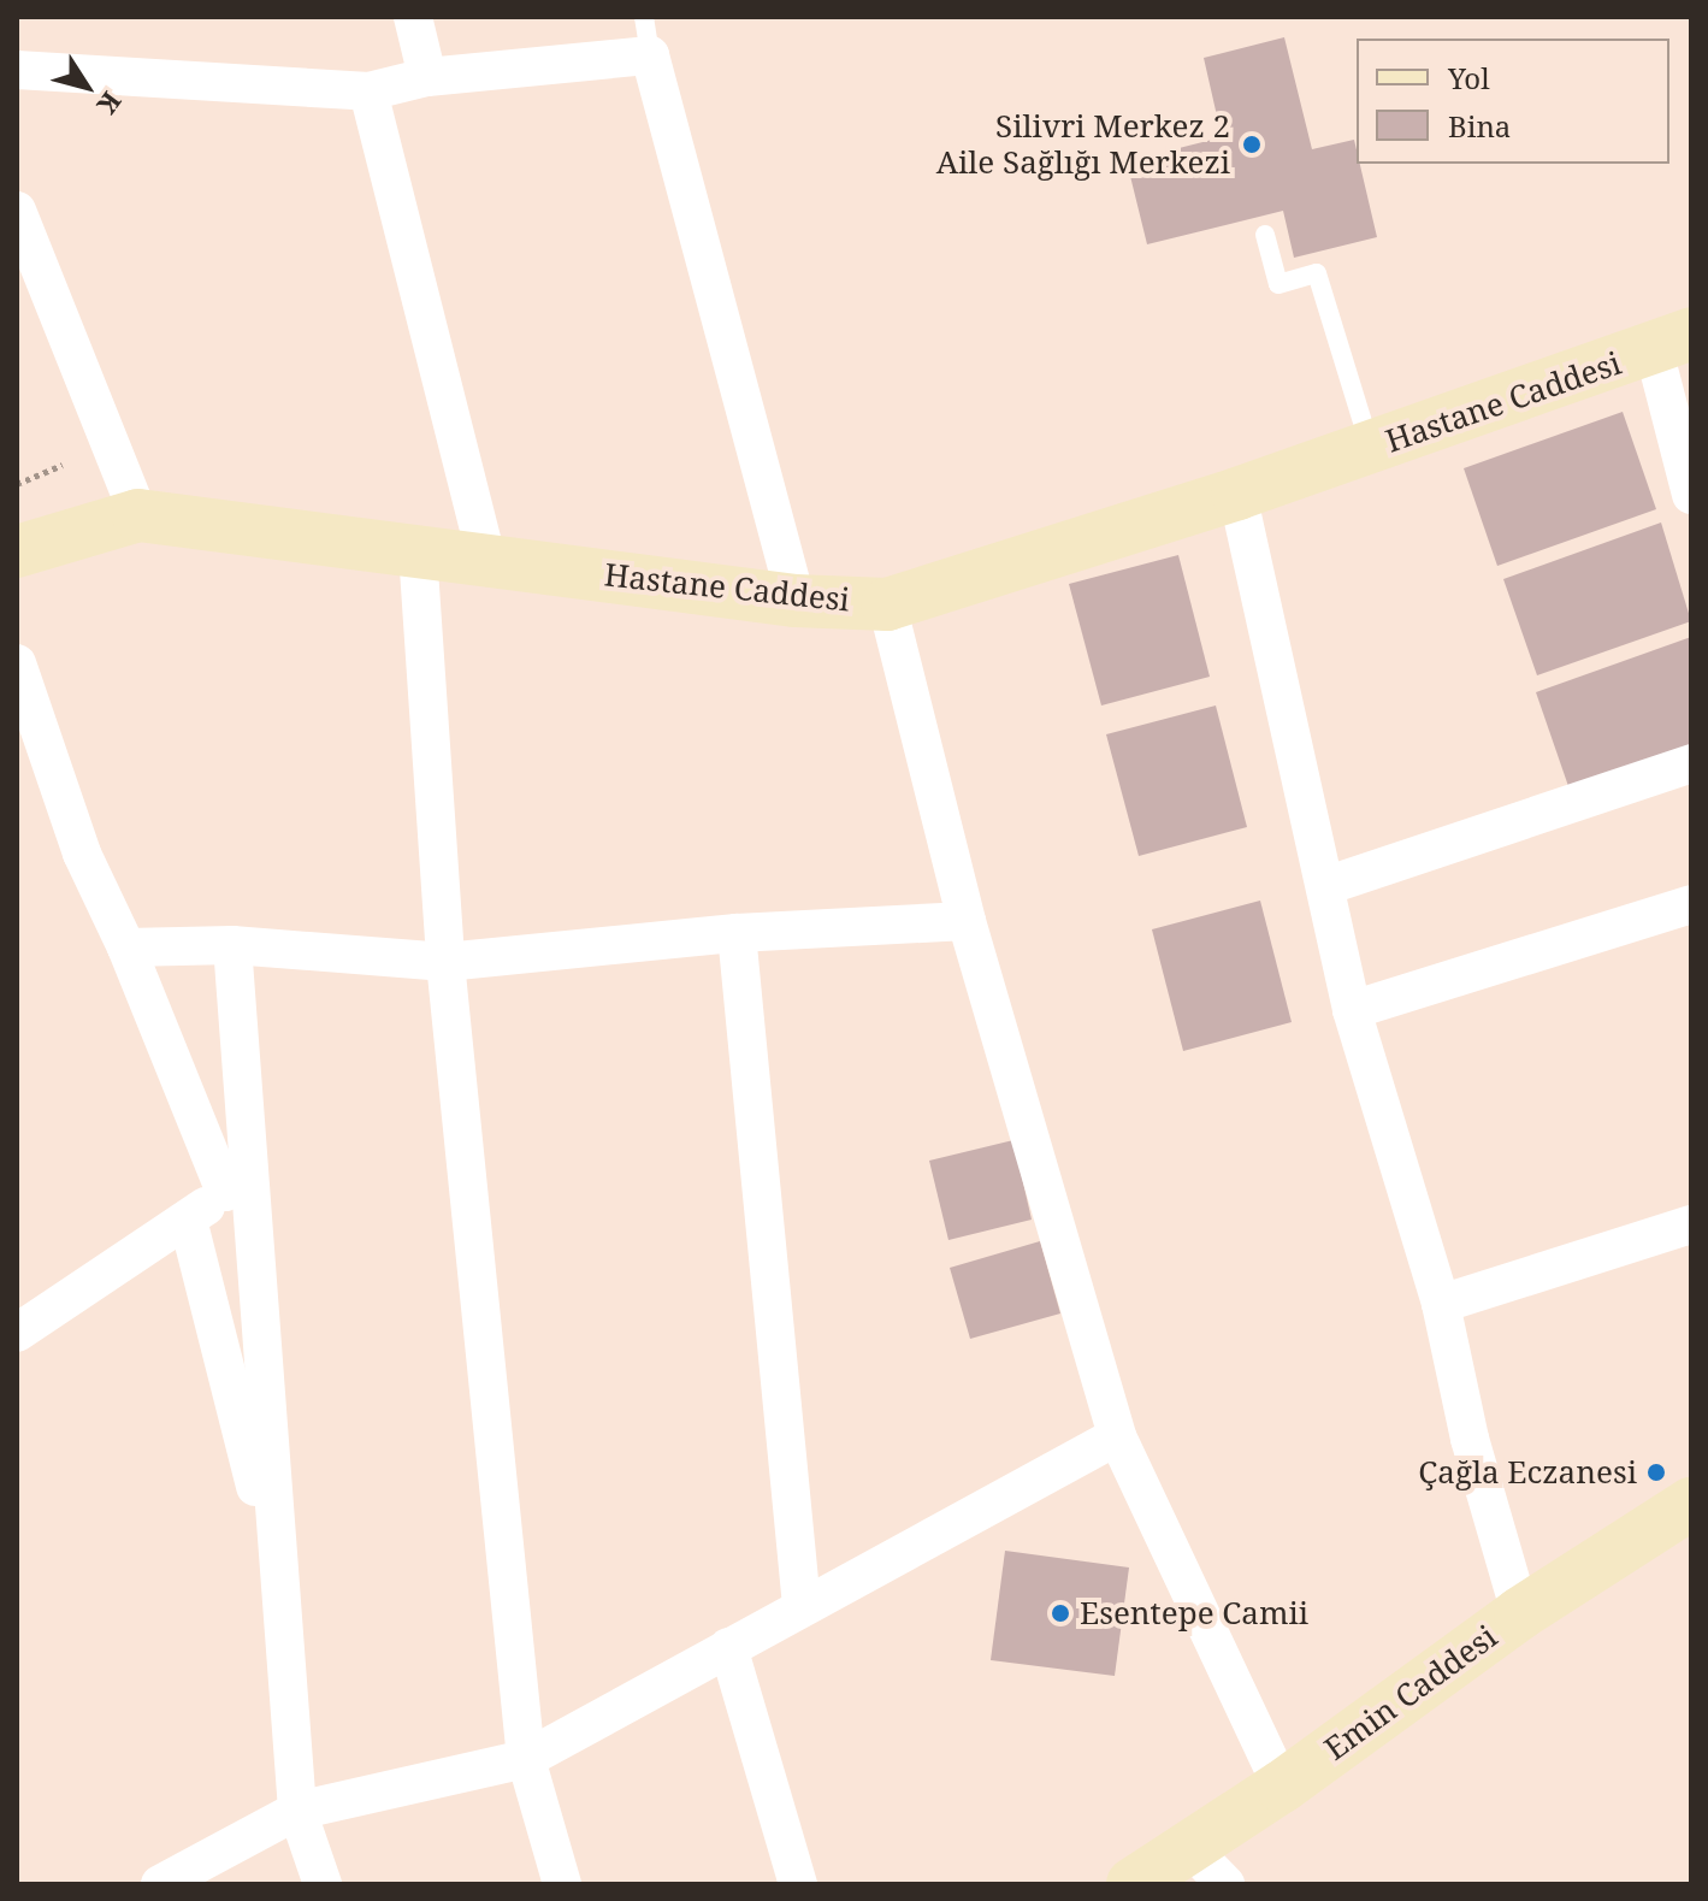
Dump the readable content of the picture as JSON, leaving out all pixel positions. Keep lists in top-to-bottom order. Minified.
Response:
{"streets":{"street":["Hastane Caddesi","Emin Caddesi"]},"places":["Silivri Merkez 2 Aile Sağlığı Merkezi","Çağla Eczanesi","Esentepe Camii"],"legend":["Yol","Bina"],"north":"bottom right"}
